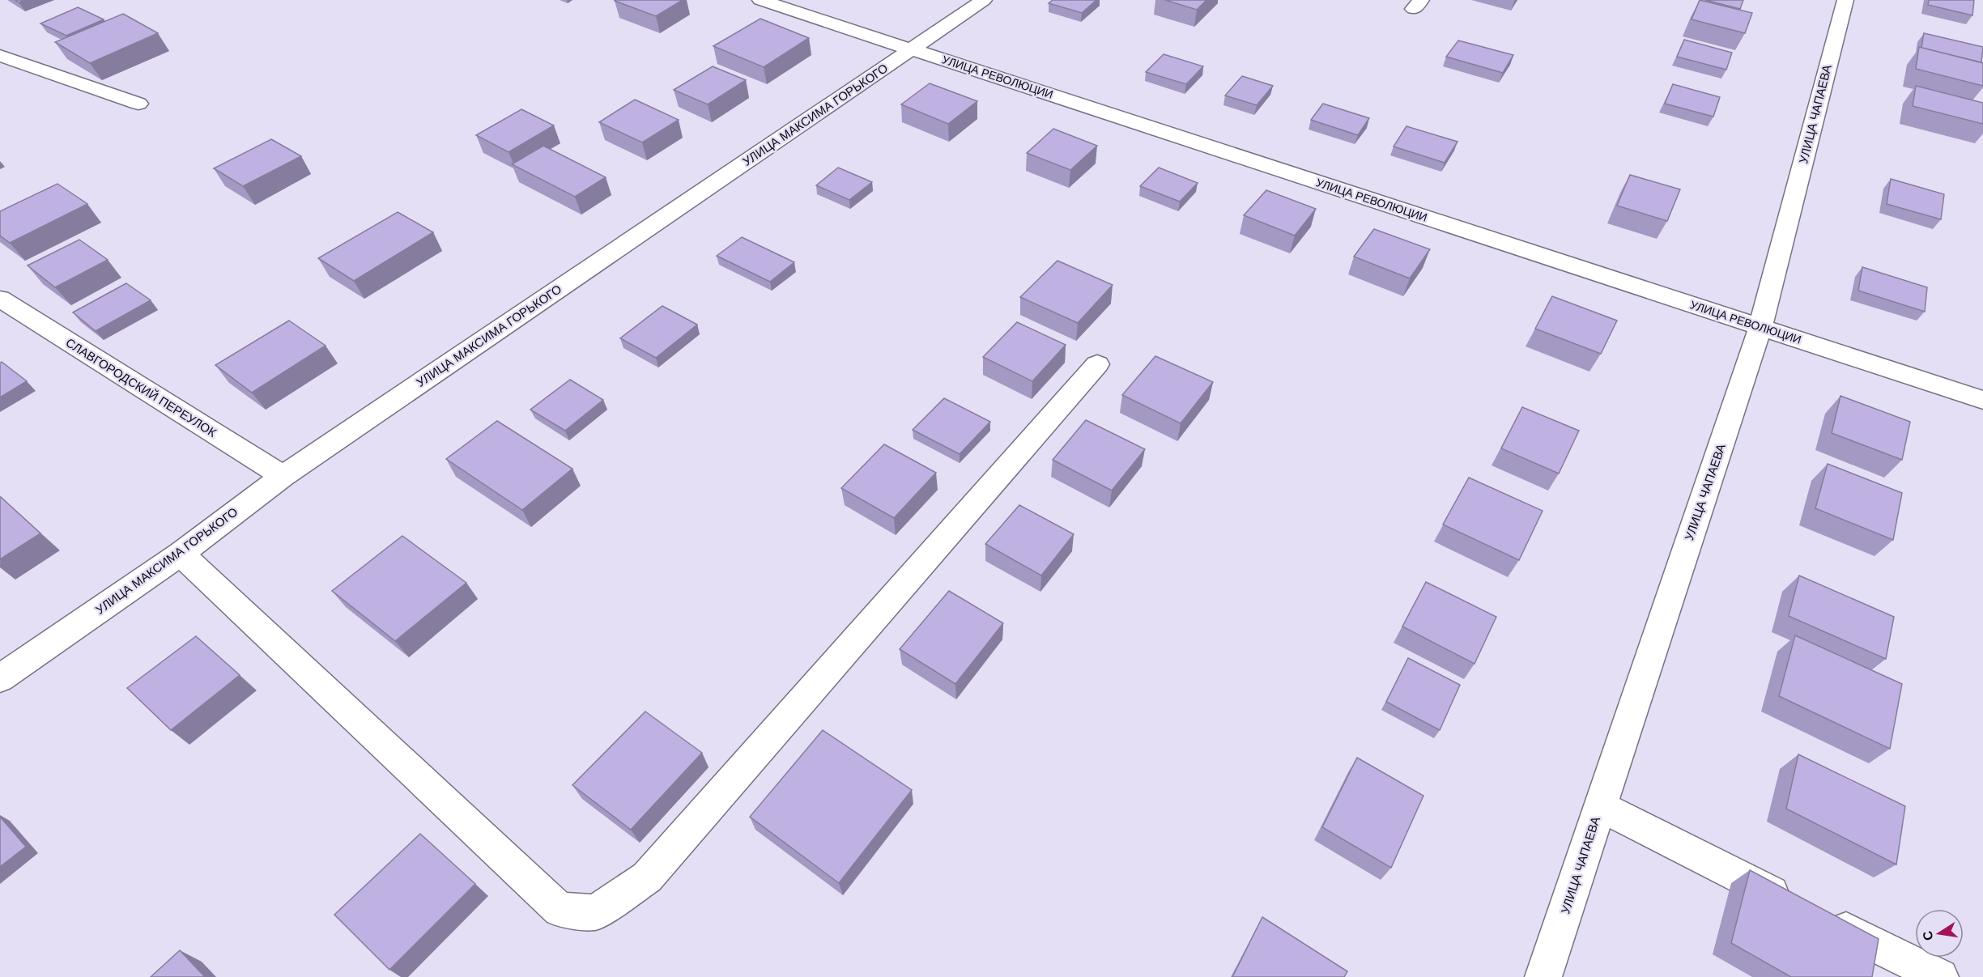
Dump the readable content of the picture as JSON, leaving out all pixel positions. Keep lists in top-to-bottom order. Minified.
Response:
{"streets":{"street":["УЛИЦА РЕВОЛЮЦИИ","УЛИЦА ЧАПАЕВА","УЛИЦА МАКСИМА ГОРЬКОГО","СЛАВГОРОДСКИЙ ПЕРЕУЛОК"]},"crossings":[["УЛИЦА РЕВОЛЮЦИИ","УЛИЦА ЧАПАЕВА"],["УЛИЦА РЕВОЛЮЦИИ","УЛИЦА МАКСИМА ГОРЬКОГО"],["УЛИЦА МАКСИМА ГОРЬКОГО","СЛАВГОРОДСКИЙ ПЕРЕУЛОК"]],"north":"left"}
